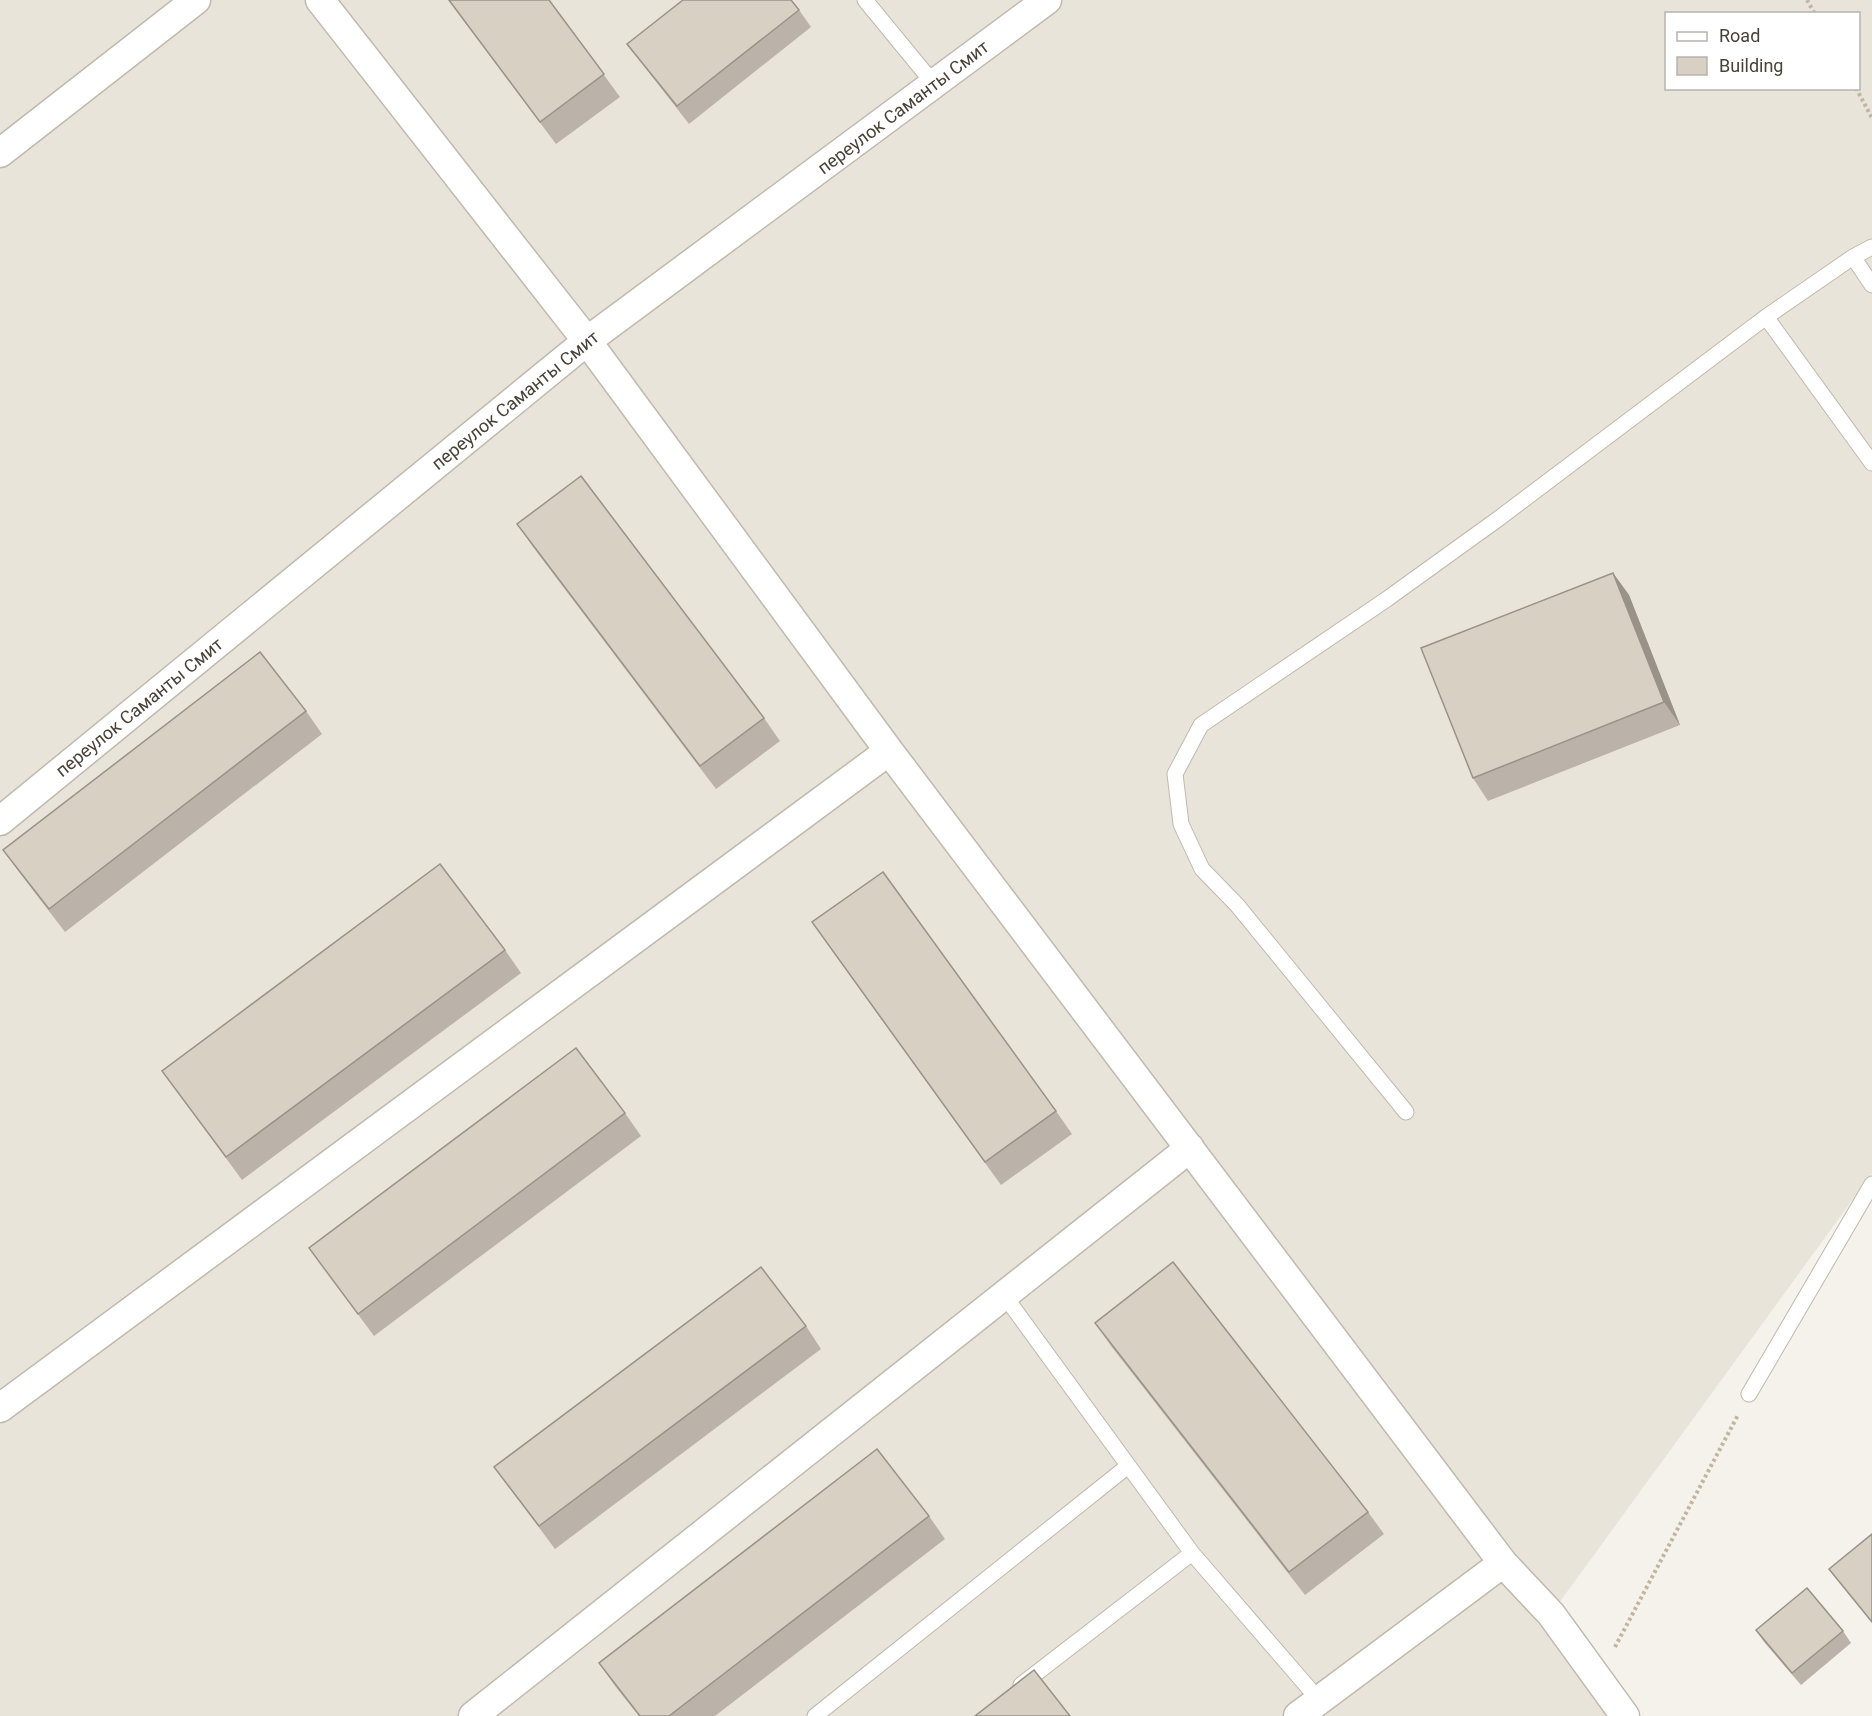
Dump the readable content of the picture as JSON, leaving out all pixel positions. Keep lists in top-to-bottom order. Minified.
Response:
{"streets":{"street":["переулок Саманты Смит"]},"legend":["Road","Building"]}
